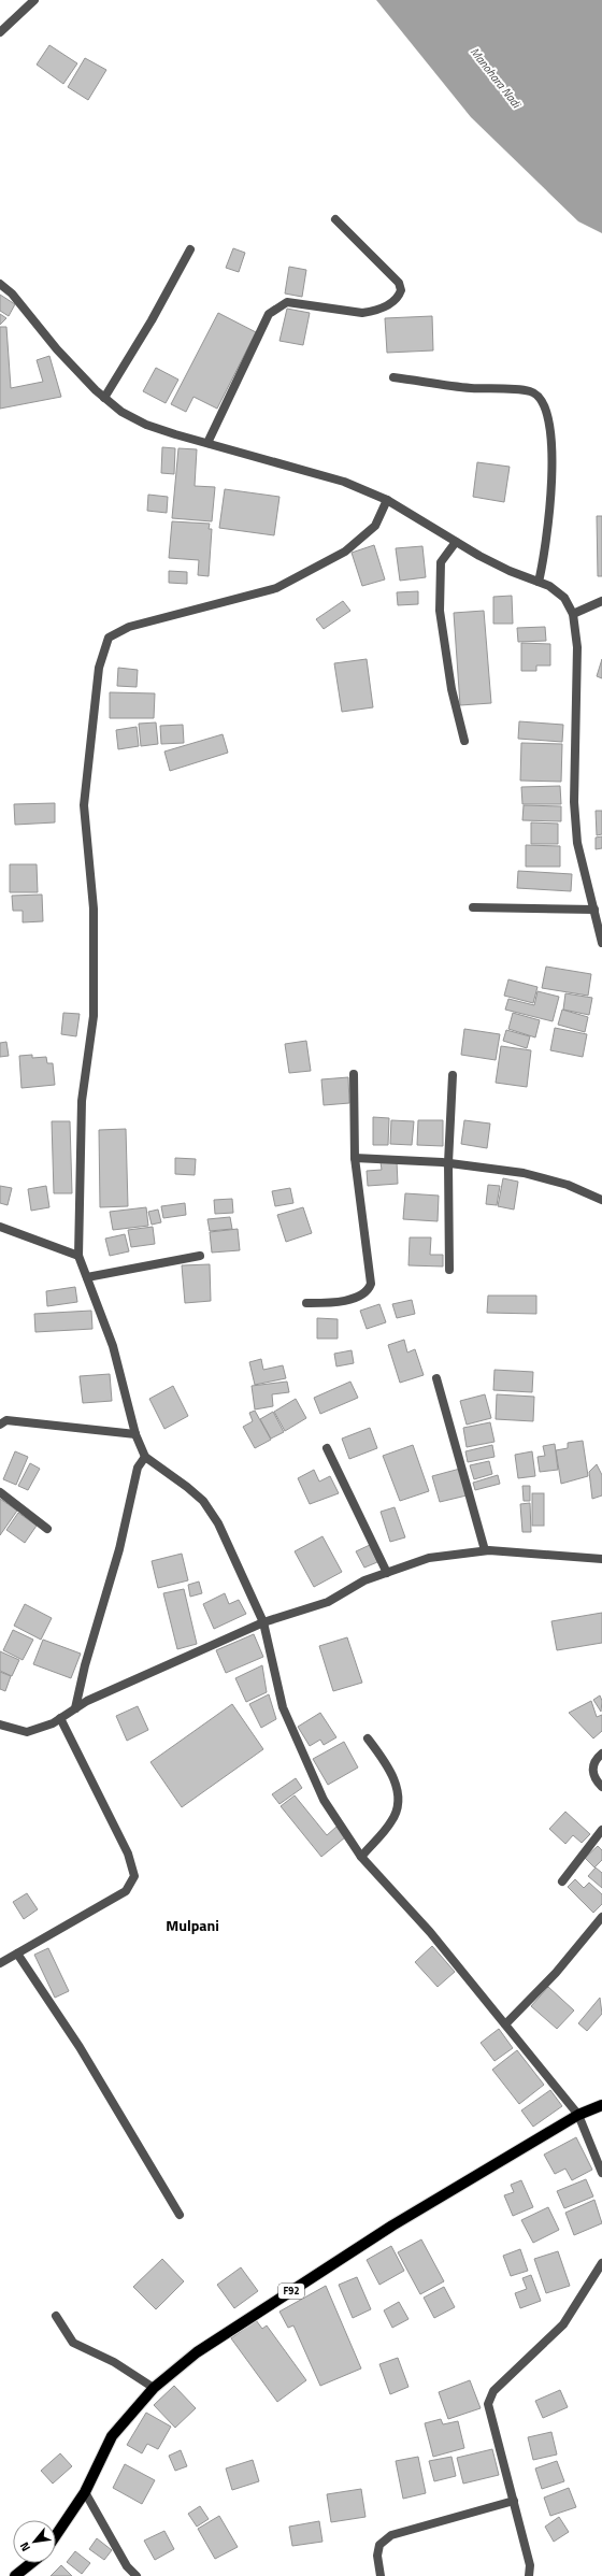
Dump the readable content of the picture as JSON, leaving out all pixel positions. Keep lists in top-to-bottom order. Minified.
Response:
{"streets":{"main road":["F92"]},"districts":["Mulpani"],"water":["Manohara Nadi"],"north":"bottom left"}
